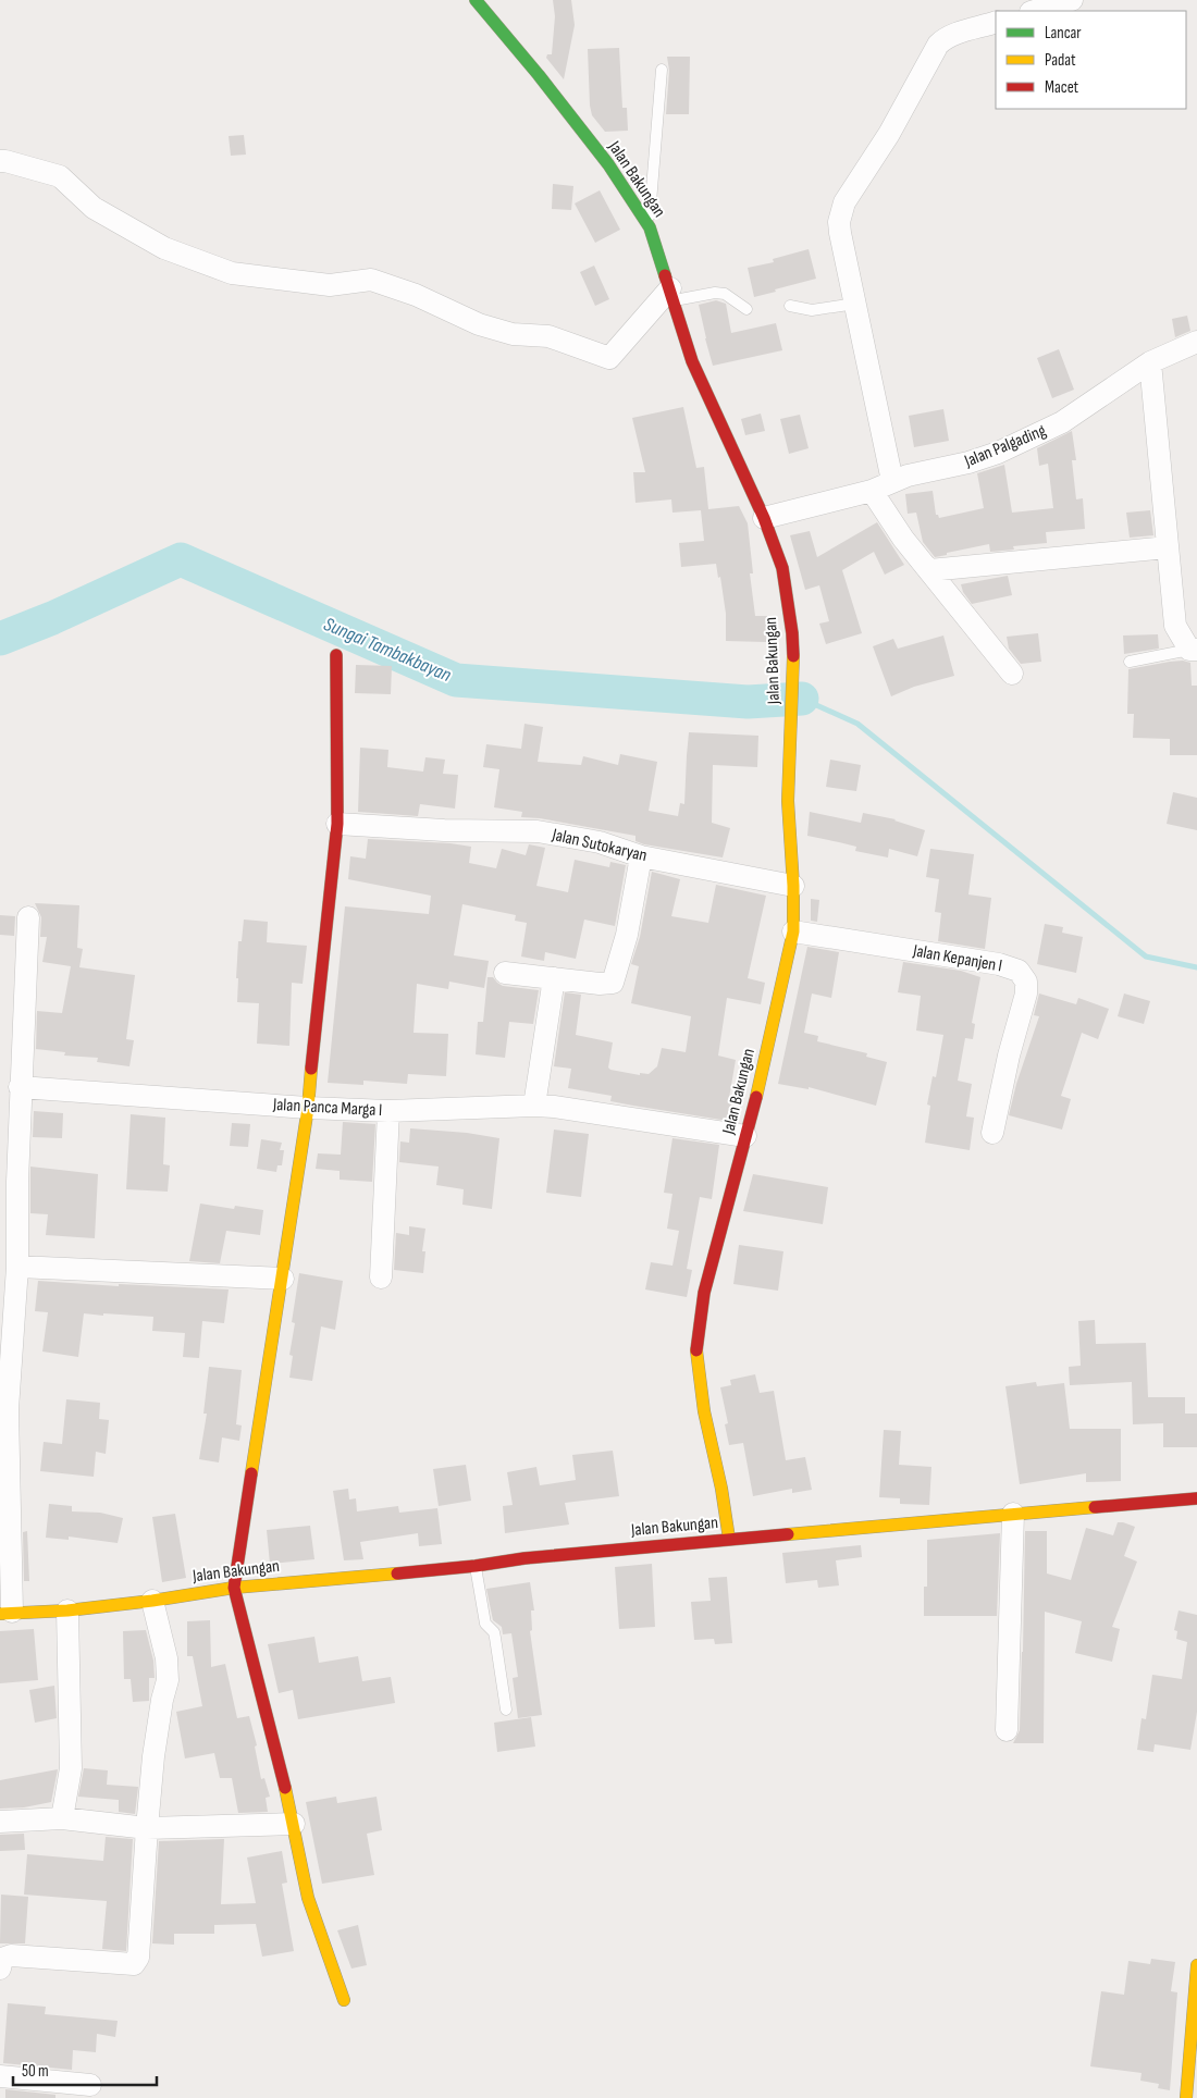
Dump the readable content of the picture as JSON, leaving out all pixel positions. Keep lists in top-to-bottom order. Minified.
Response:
{"streets":{"main road":["Jalan Bakungan"],"street":["Jalan Palgading","Jalan Sutokaryan","Jalan Kepanjen I","Jalan Panca Marga I"]},"crossings":[["Jalan Bakungan","Jalan Palgading"],["Jalan Bakungan","Jalan Sutokaryan"],["Jalan Bakungan","Jalan Kepanjen I"],["Jalan Bakungan","Jalan Panca Marga I"]],"water":["Sungai Tambakbayan"],"legend":["Lancar","Padat","Macet"],"scale_bar":"50 m"}
